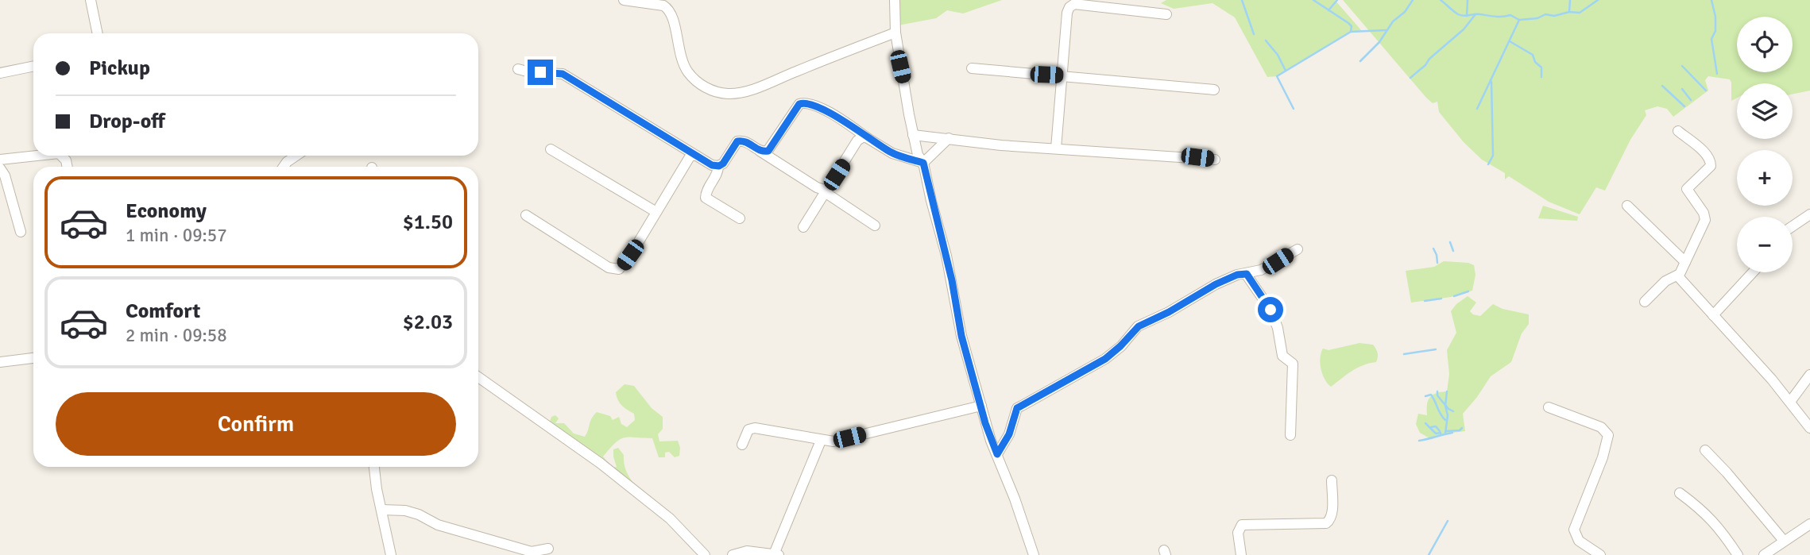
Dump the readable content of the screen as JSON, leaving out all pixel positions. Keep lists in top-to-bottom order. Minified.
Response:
{"page":{"map_buttons":["+","−"],"banner":["Pickup","Drop-off"],"list":[{"name":"Economy","note":"1 min · 09:57","value":"$1.50"},{"name":"Comfort","note":"2 min · 09:58","value":"$2.03"}],"buttons":"Confirm"}}
